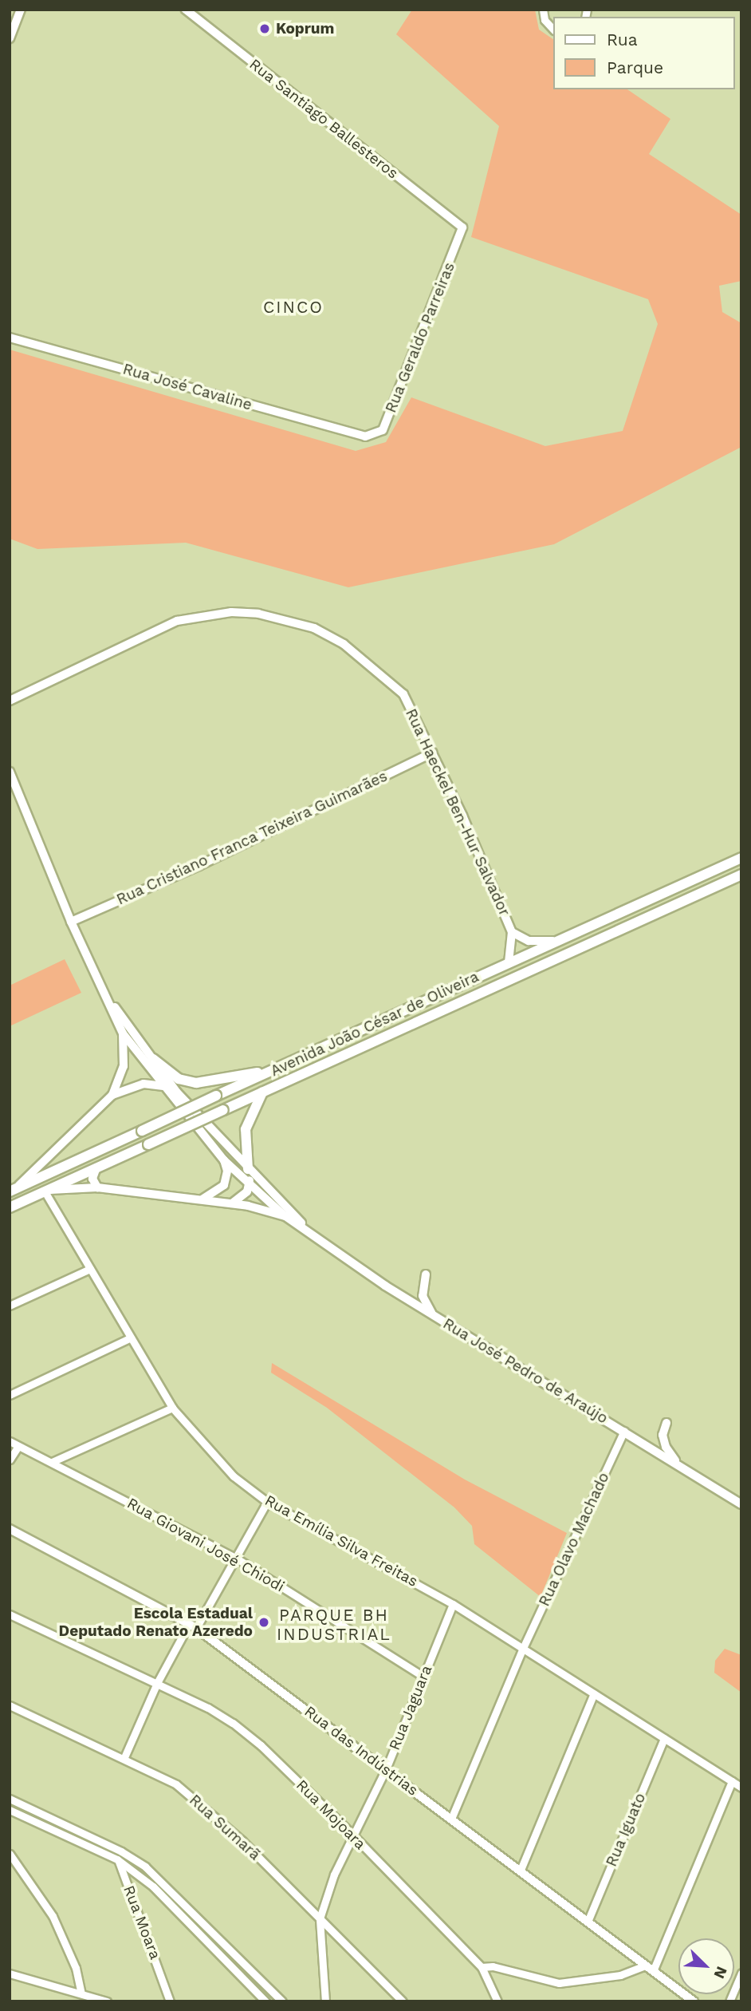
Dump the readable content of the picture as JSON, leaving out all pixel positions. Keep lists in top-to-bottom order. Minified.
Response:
{"streets":{"main road":["Avenida João César de Oliveira"],"street":["Rua Santiago Ballesteros","Rua Geraldo Parreiras","Rua José Cavaline","Rua Haeckel Ben-Hur Salvador","Rua Cristiano Franca Teixeira Guimarães","Rua José Pedro de Araújo","Rua Olavo Machado","Rua Emília Silva Freitas","Rua Giovani José Chiodi","Rua Jaguara","Rua das Indústrias","Rua Mojoara","Rua Sumarã","Rua Iguato","Rua Moara"]},"crossings":[["Rua Santiago Ballesteros","Rua Geraldo Parreiras"],["Rua Geraldo Parreiras","Rua José Cavaline"],["Rua Haeckel Ben-Hur Salvador","Rua Cristiano Franca Teixeira Guimarães"],["Rua Haeckel Ben-Hur Salvador","Avenida João César de Oliveira"],["Avenida João César de Oliveira","Rua José Pedro de Araújo"],["Avenida João César de Oliveira","Rua Emília Silva Freitas"],["Rua José Pedro de Araújo","Rua Olavo Machado"],["Rua José Pedro de Araújo","Rua Emília Silva Freitas"],["Rua Olavo Machado","Rua Emília Silva Freitas"],["Rua Olavo Machado","Rua das Indústrias"],["Rua Emília Silva Freitas","Rua Jaguara"],["Rua Emília Silva Freitas","Rua Iguato"],["Rua Giovani José Chiodi","Rua Jaguara"],["Rua Jaguara","Rua das Indústrias"],["Rua Jaguara","Rua Mojoara"],["Rua Jaguara","Rua Sumarã"],["Rua das Indústrias","Rua Iguato"]],"districts":["CINCO","PARQUE BH INDUSTRIAL"],"places":["Koprum","Escola Estadual Deputado Renato Azeredo"],"legend":["Rua","Parque"],"north":"bottom right"}
